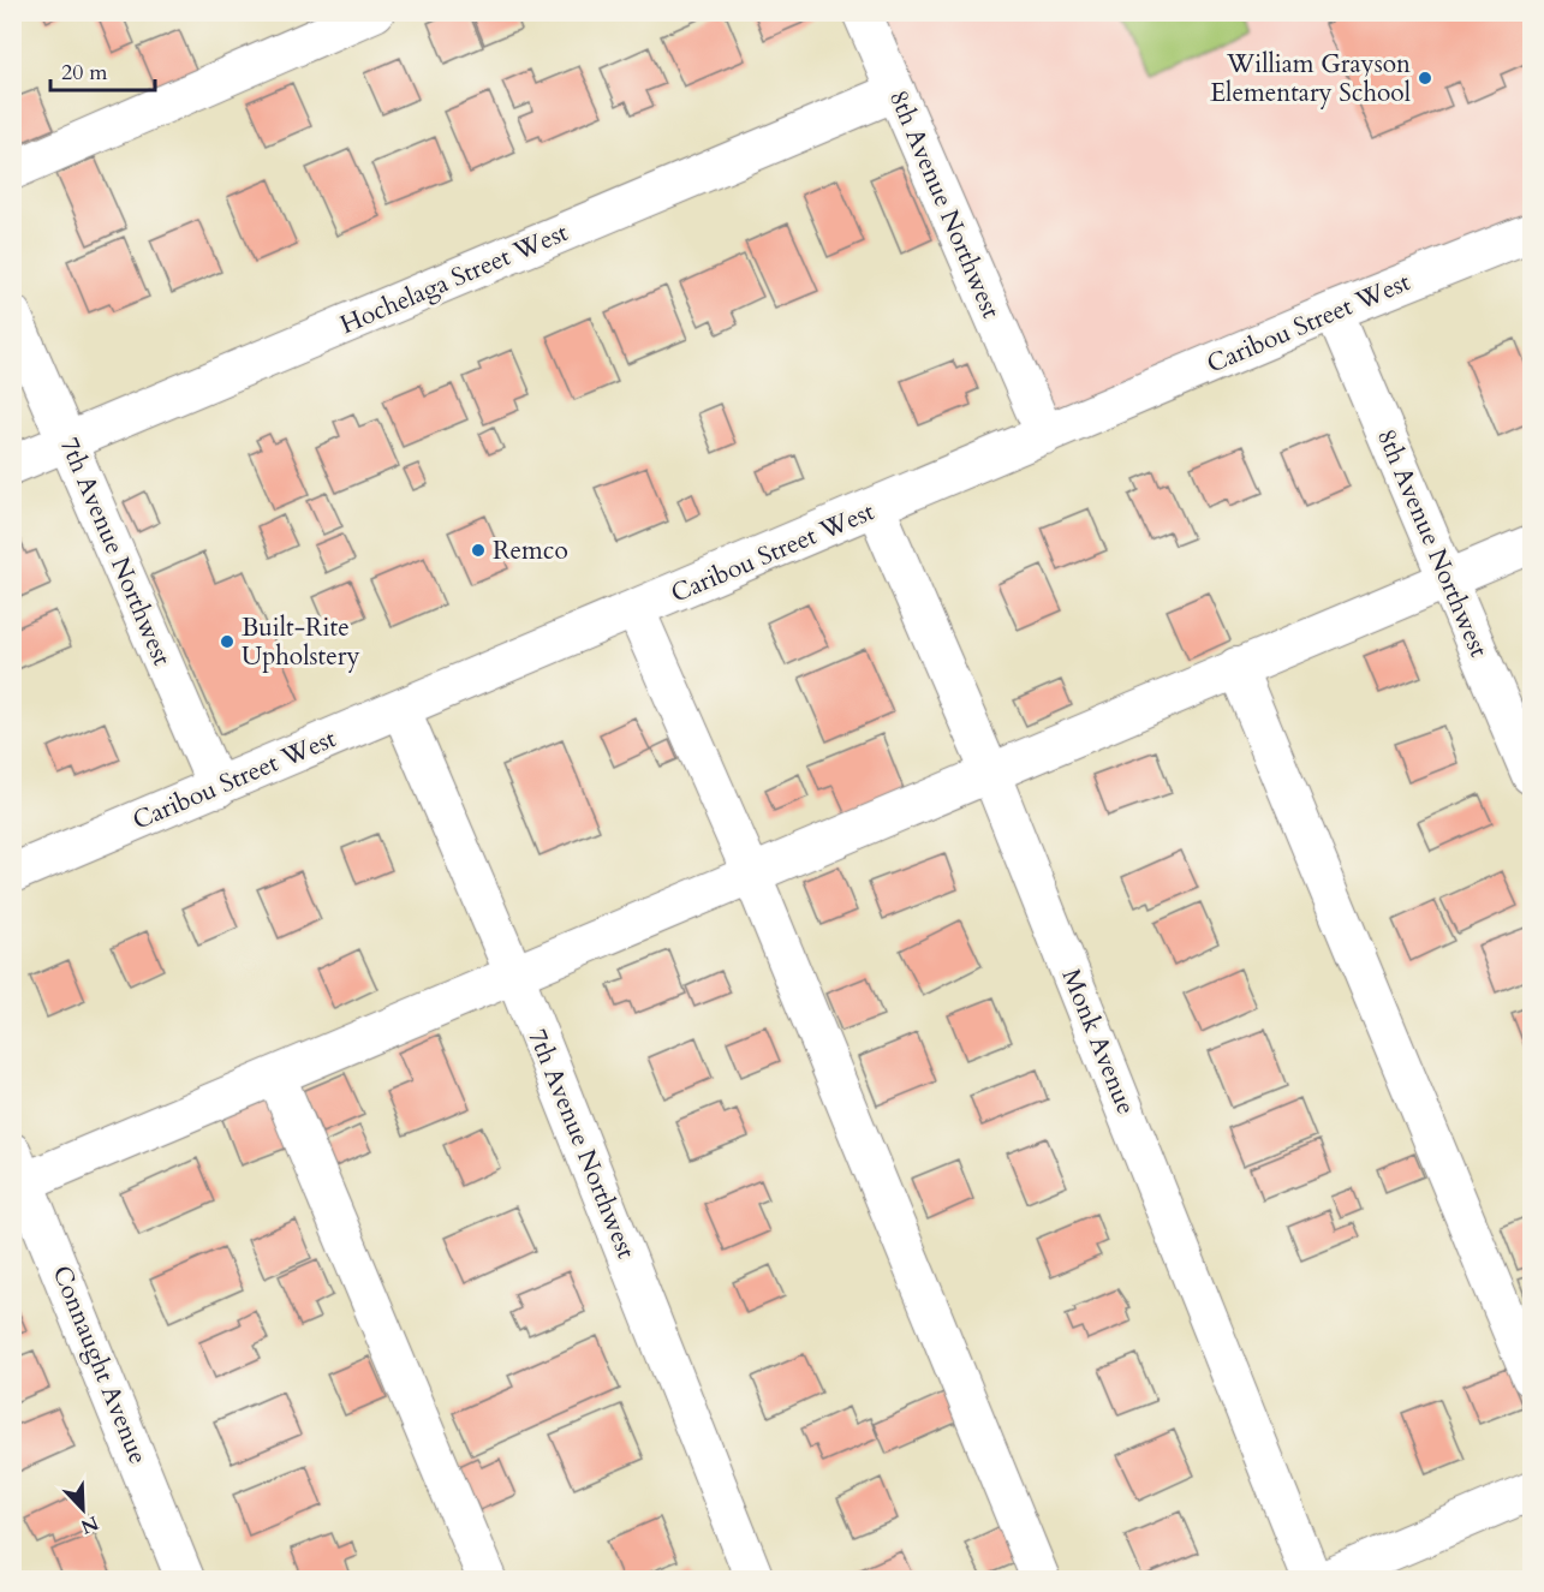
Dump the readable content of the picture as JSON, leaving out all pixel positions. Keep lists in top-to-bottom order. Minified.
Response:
{"streets":{"street":["8th Avenue Northwest","Hochelaga Street West","Caribou Street West","7th Avenue Northwest","Monk Avenue","Connaught Avenue"]},"crossings":[["8th Avenue Northwest","Hochelaga Street West"],["8th Avenue Northwest","Caribou Street West"],["Hochelaga Street West","7th Avenue Northwest"],["Caribou Street West","7th Avenue Northwest"],["Caribou Street West","Monk Avenue"]],"places":["William Grayson Elementary School","Remco","Built-Rite Upholstery"],"scale_bar":"20 m","north":"bottom right"}
